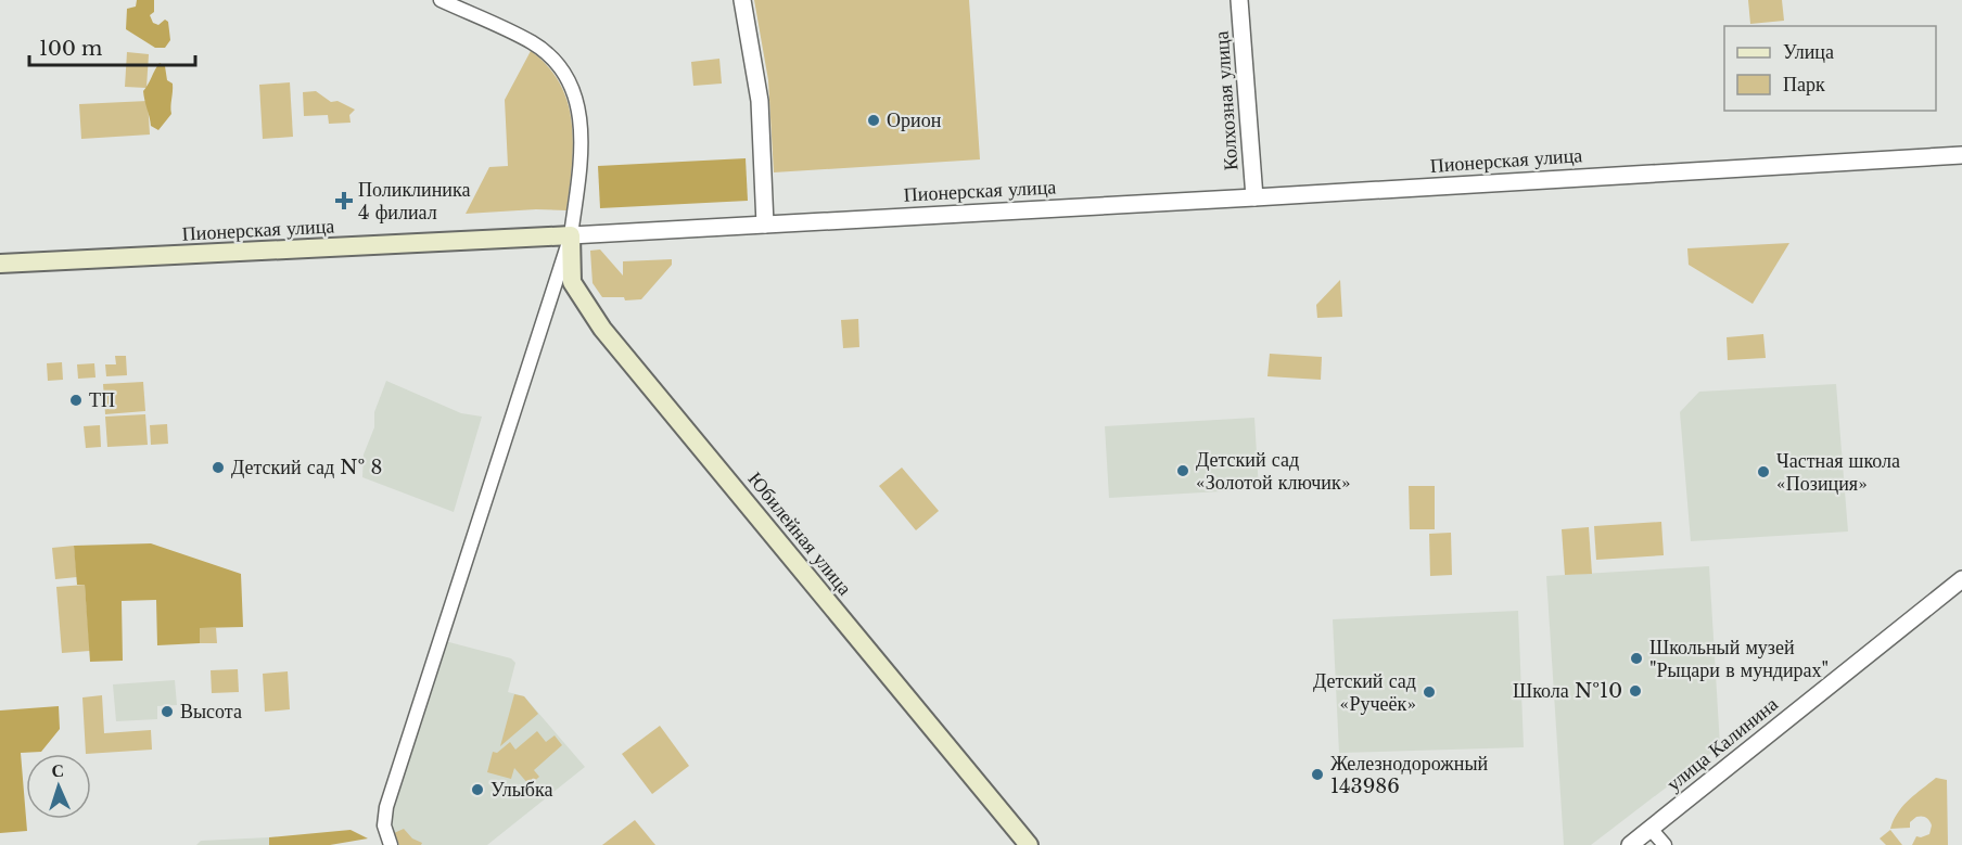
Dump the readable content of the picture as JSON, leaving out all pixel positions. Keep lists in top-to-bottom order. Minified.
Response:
{"streets":{"main road":["Пионерская улица","Юбилейная улица"],"street":["Колхозная улица","улица Калинина"]},"crossings":[["Колхозная улица","Пионерская улица"]],"places":{"other":["Орион","ТП","Детский сад № 8","Детский сад «Золотой ключик»","Частная школа «Позиция»","Школьный музей \"Рыцари в мундирах\"","Школа №10","Детский сад «Ручеёк»","Высота","Железнодорожный 143986","Улыбка"],"health":["Поликлиника 4 филиал"]},"legend":["Улица","Парк"],"scale_bar":"100 m","north":"top"}
